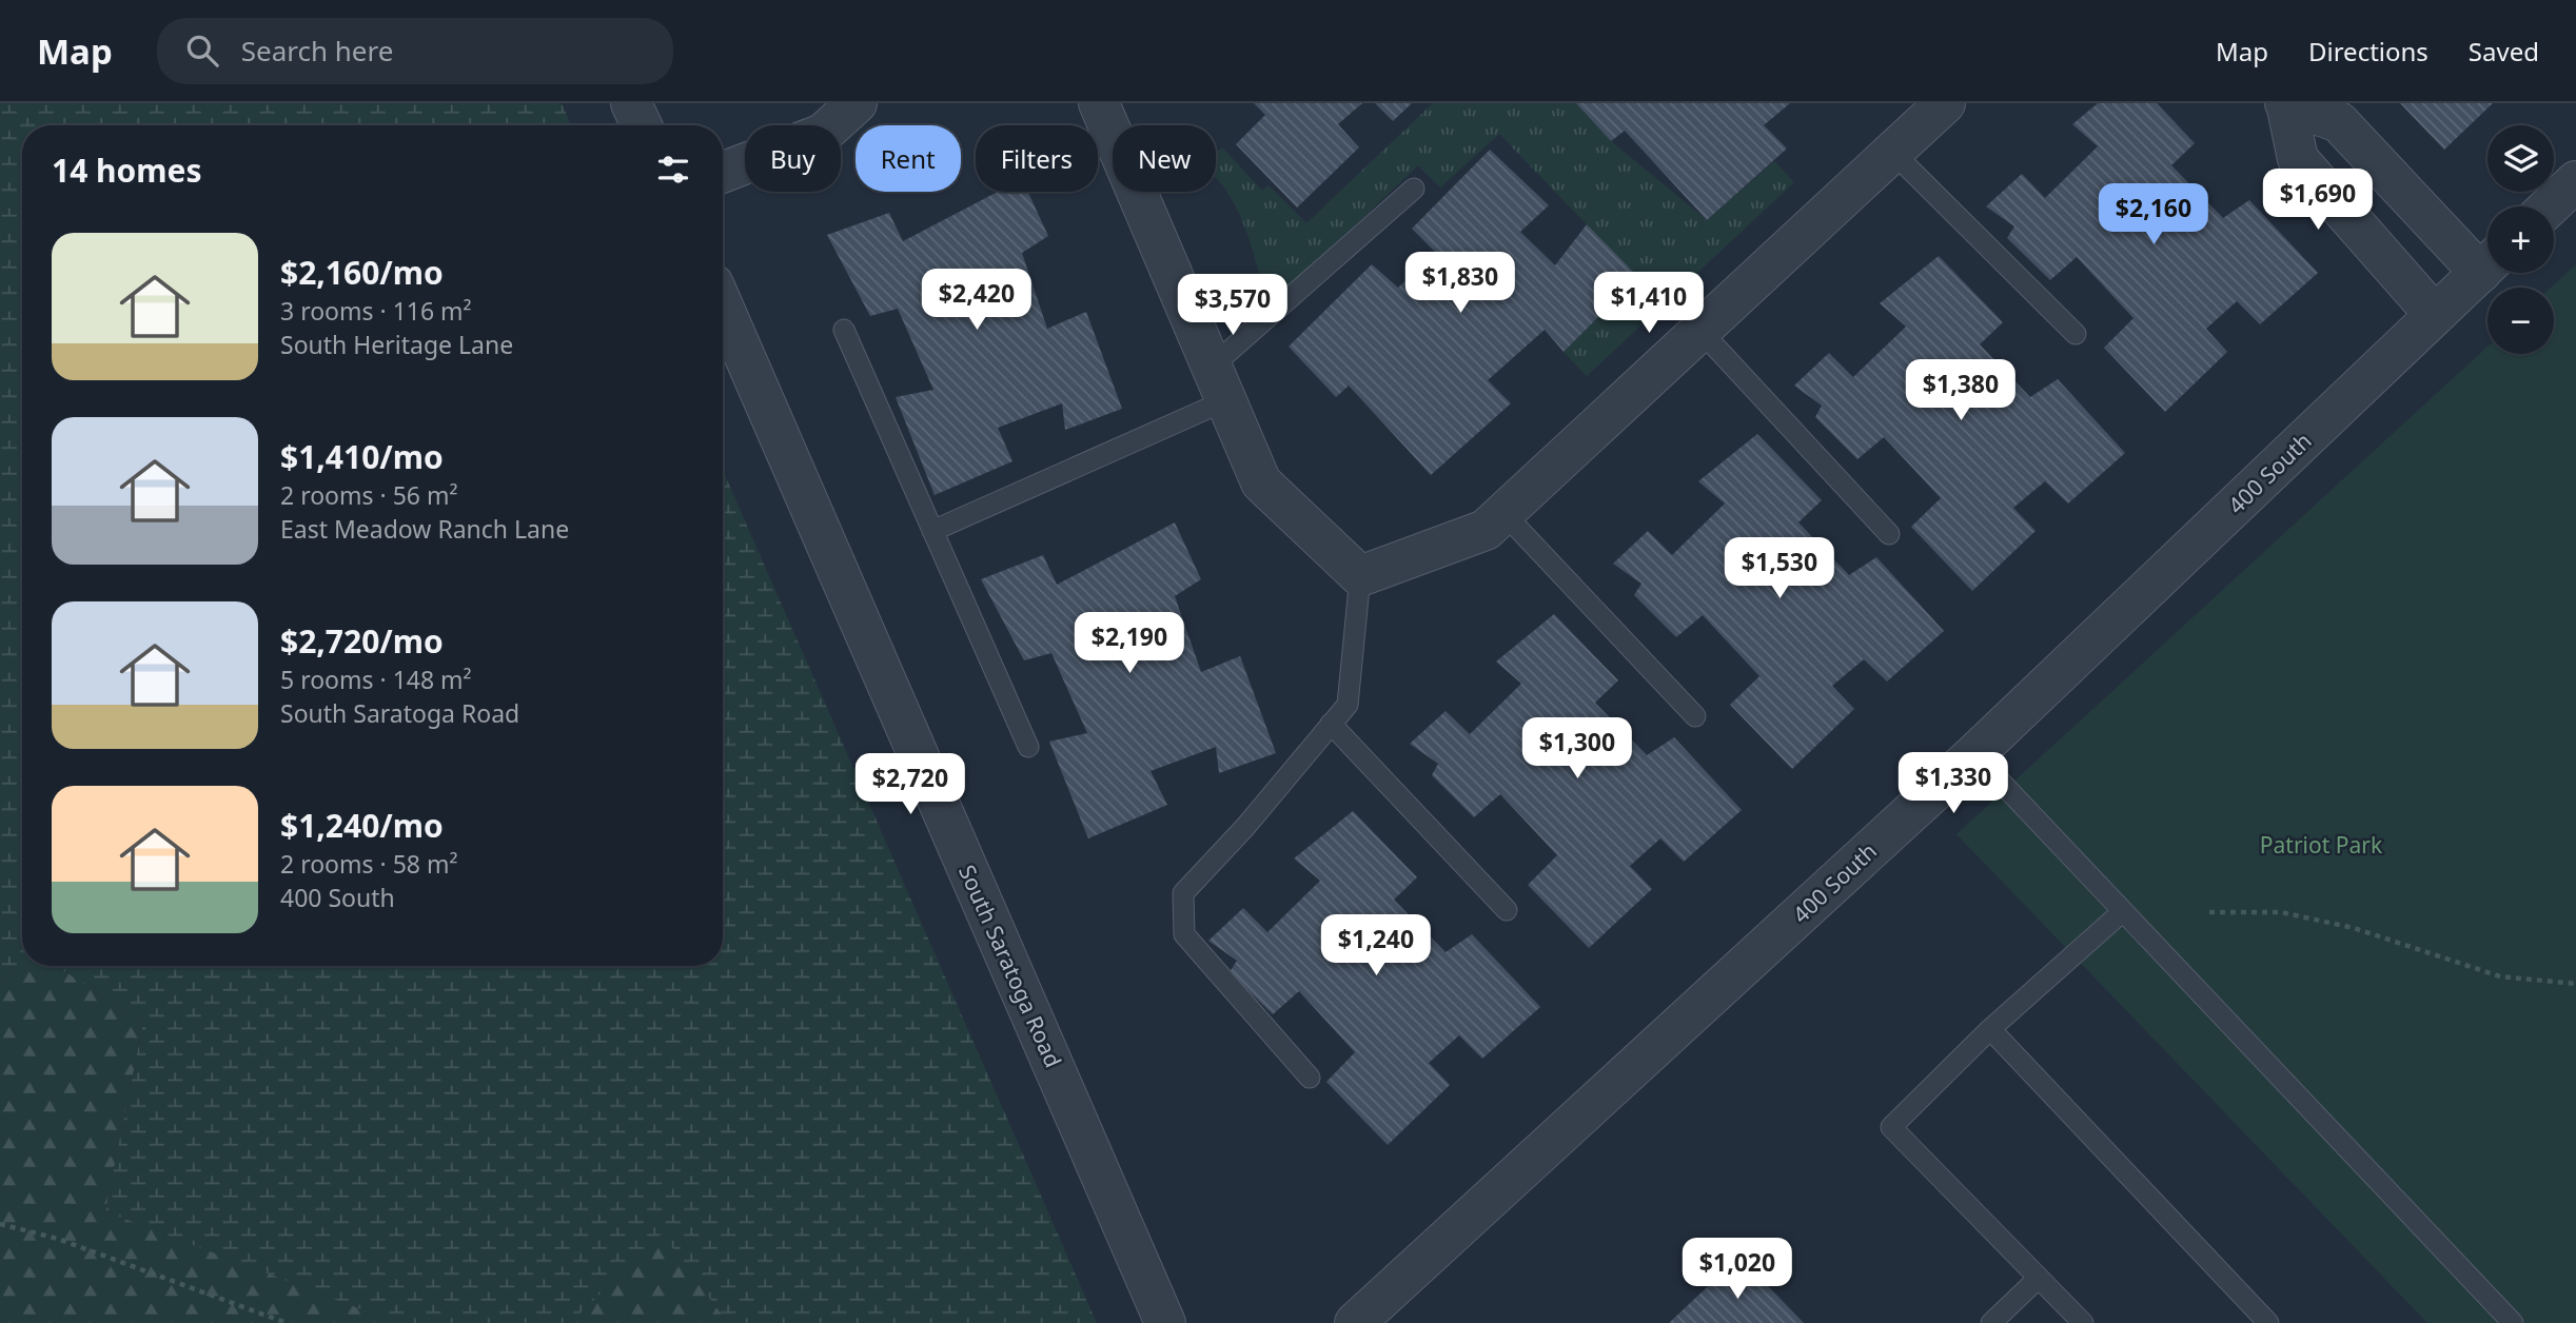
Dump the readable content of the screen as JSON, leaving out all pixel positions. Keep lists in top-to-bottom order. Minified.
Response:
{"streets":{"street":["400 South","South Saratoga Road"]},"parks":["Patriot Park"],"page":{"header":"Map","search":"Search here","nav":["Map","Directions","Saved"],"map_buttons":["+","−"],"chip":["Buy","Rent","Filters","New"],"heading":"14 homes","price":["$1,690","$2,160","$1,830","$2,420","$1,410","$3,570","$1,380","$1,530","$2,190","$1,300","$1,330","$2,720","$1,240","$1,020"],"list":[{"name":"$2,160/mo","note":"3 rooms · 116 m² · South Heritage Lane"},{"name":"$1,410/mo","note":"2 rooms · 56 m² · East Meadow Ranch Lane"},{"name":"$2,720/mo","note":"5 rooms · 148 m² · South Saratoga Road"},{"name":"$1,240/mo","note":"2 rooms · 58 m² · 400 South"}]}}
